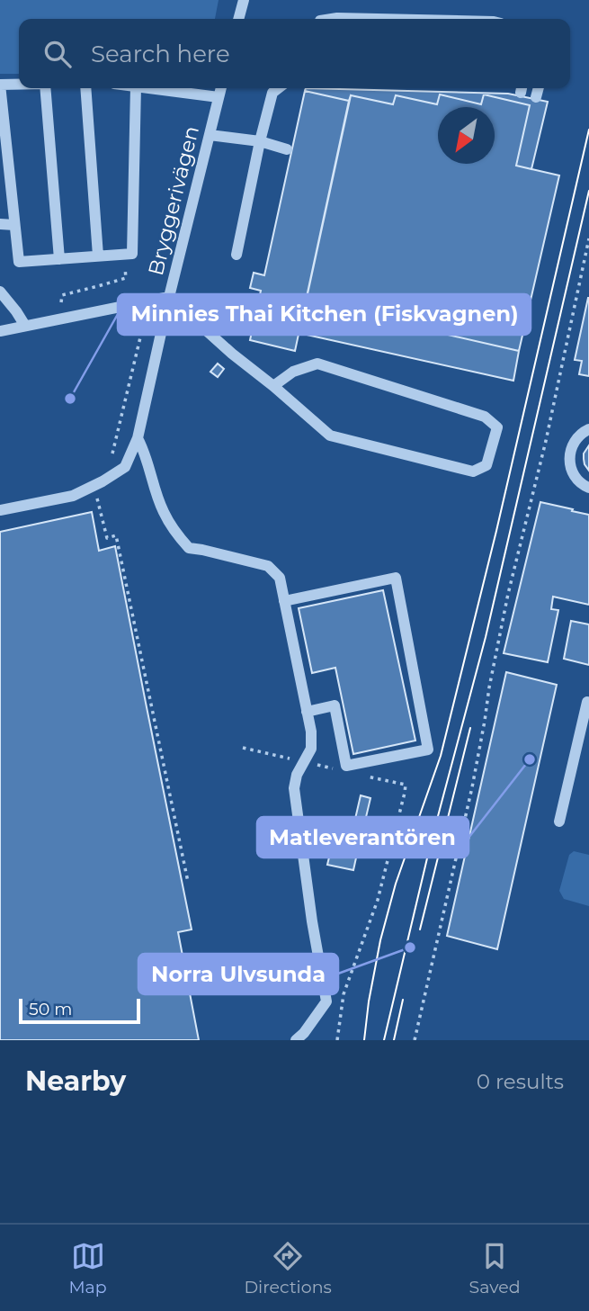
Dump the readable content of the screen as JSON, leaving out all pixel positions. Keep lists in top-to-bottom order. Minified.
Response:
{"streets":{"street":["Bryggerivägen"]},"places":["Minnies Thai Kitchen (Fiskvagnen)","Matleverantören","Norra Ulvsunda"],"scale_bar":"50 m","north":"bottom left","page":{"search":"Search here","scale":"50 m","heading":["Nearby","0 results"],"nav":["Map","Directions","Saved"]}}
